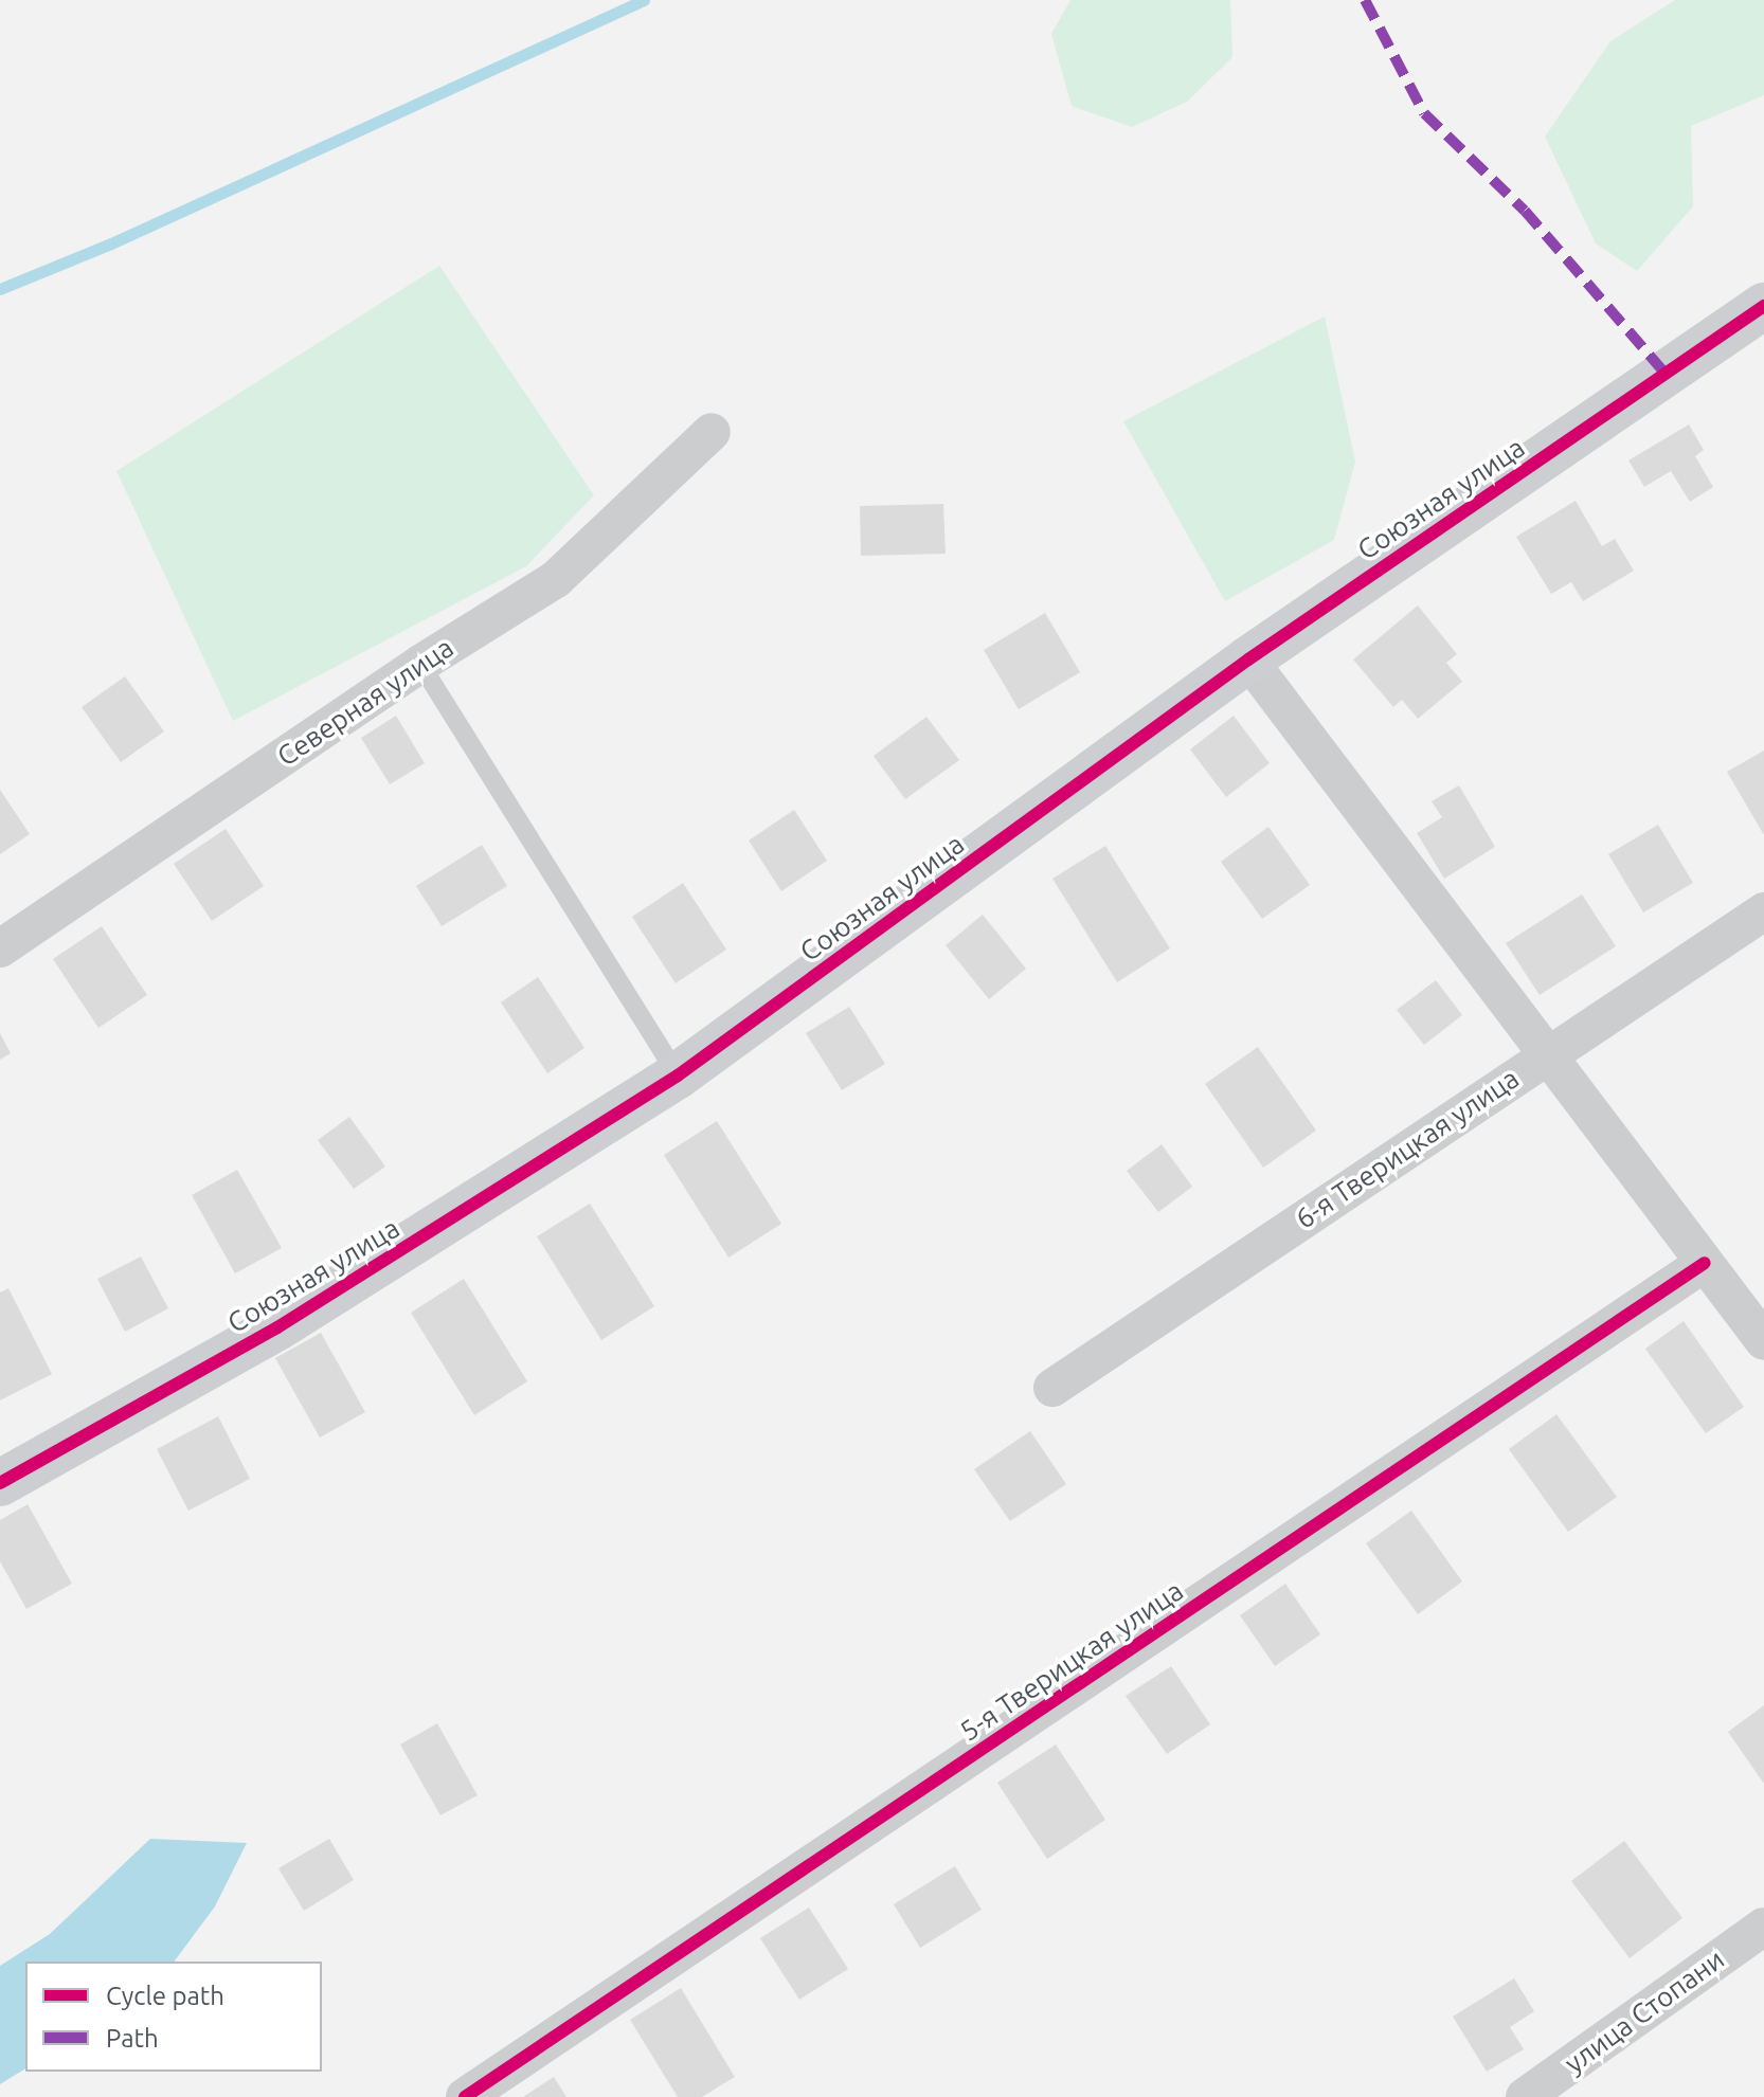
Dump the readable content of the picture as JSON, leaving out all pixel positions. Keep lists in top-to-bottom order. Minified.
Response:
{"streets":{"street":["Союзная улица","Северная улица","6-я Тверицкая улица","5-я Тверицкая улица","улица Стопани"]},"legend":["Cycle path","Path"]}
